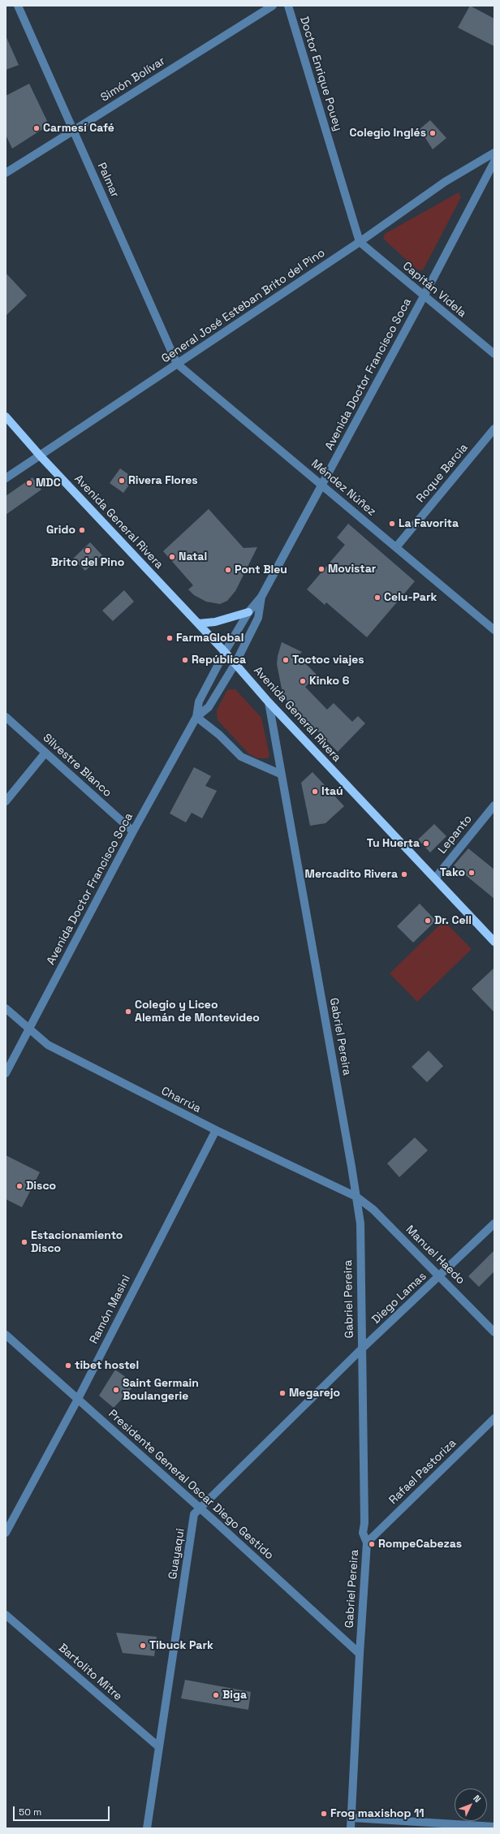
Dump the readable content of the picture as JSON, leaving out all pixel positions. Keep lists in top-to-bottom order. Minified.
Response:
{"streets":{"main road":["Avenida General Rivera"],"street":["Doctor Enrique Pouey","Simón Bolívar","Palmar","Capitán Videla","General José Esteban Brito del Pino","Avenida Doctor Francisco Soca","Roque Barcia","Méndez Núñez","Silvestre Blanco","Lepanto","Gabriel Pereira","Charrúa","Manuel Haedo","Diego Lamas","Ramón Masini","Rafael Pastoriza","Presidente General Oscar Diego Gestido","Guayaqui","Bartolito Mitre"]},"crossings":[["Doctor Enrique Pouey","Capitán Videla"],["Doctor Enrique Pouey","General José Esteban Brito del Pino"],["Simón Bolívar","Palmar"],["Palmar","General José Esteban Brito del Pino"],["Palmar","Méndez Núñez"],["Capitán Videla","General José Esteban Brito del Pino"],["Capitán Videla","Avenida Doctor Francisco Soca"],["General José Esteban Brito del Pino","Méndez Núñez"],["General José Esteban Brito del Pino","Avenida General Rivera"],["Avenida Doctor Francisco Soca","Méndez Núñez"],["Avenida Doctor Francisco Soca","Avenida General Rivera"],["Avenida Doctor Francisco Soca","Silvestre Blanco"],["Avenida Doctor Francisco Soca","Charrúa"],["Roque Barcia","Méndez Núñez"],["Avenida General Rivera","Lepanto"],["Avenida General Rivera","Gabriel Pereira"],["Gabriel Pereira","Charrúa"],["Gabriel Pereira","Manuel Haedo"],["Gabriel Pereira","Diego Lamas"],["Gabriel Pereira","Rafael Pastoriza"],["Gabriel Pereira","Presidente General Oscar Diego Gestido"],["Gabriel Pereira","Guayaqui"],["Charrúa","Manuel Haedo"],["Charrúa","Ramón Masini"],["Manuel Haedo","Diego Lamas"],["Diego Lamas","Guayaqui"],["Ramón Masini","Presidente General Oscar Diego Gestido"],["Presidente General Oscar Diego Gestido","Guayaqui"],["Guayaqui","Bartolito Mitre"]],"places":["Carmesí Café","Colegio Inglés","Rivera Flores","MDC","La Favorita","Grido","Brito del Pino","Natal","Movistar","Pont Bleu","Celu-Park","FarmaGlobal","República","Toctoc viajes","Kinko 6","Itaú","Tu Huerta","Tako","Mercadito Rivera","Dr. Cell","Colegio y Liceo Alemán de Montevideo","Disco","Estacionamiento Disco","tibet hostel","Saint Germain Boulangerie","Megarejo","RompeCabezas","Tibuck Park","Biga","Frog maxishop 11"],"scale_bar":"50 m","north":"top right"}
